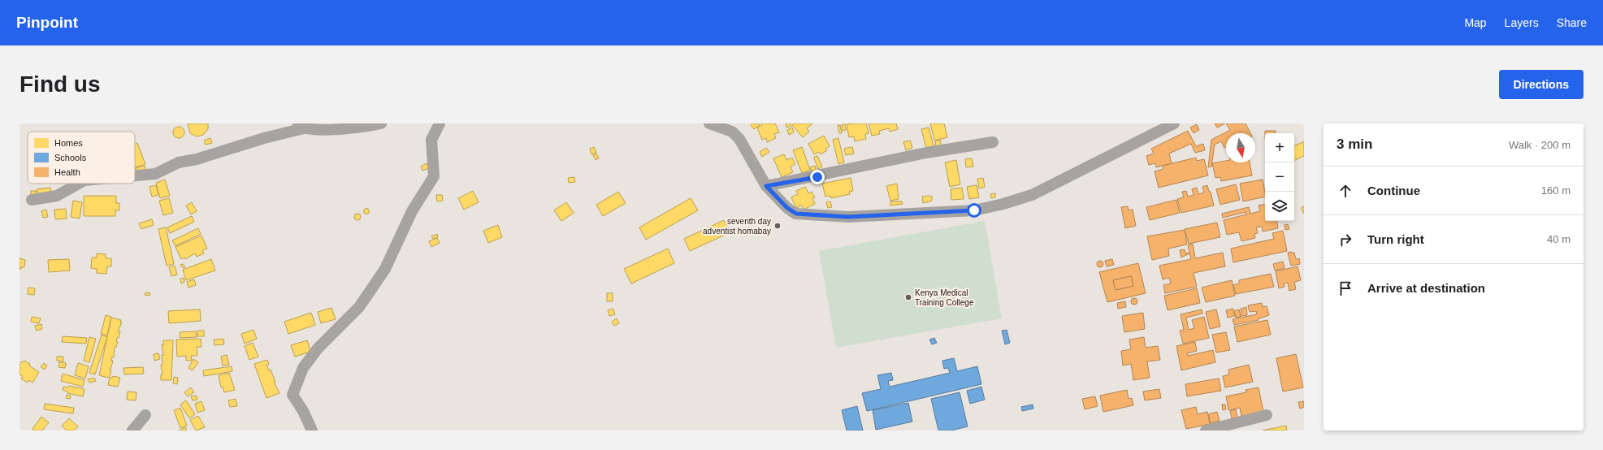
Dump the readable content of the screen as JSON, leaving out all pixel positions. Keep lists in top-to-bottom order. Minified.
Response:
{"places":["seventh day adventist homabay","Kenya Medical Training College"],"legend":["Homes","Schools","Health"],"north":"bottom","page":{"header":"Pinpoint","nav":["Map","Layers","Share"],"buttons":"Directions","title":"Find us","heading":["3 min","Walk · 200 m"],"map_buttons":["+","−"],"list":[["Continue","160 m"],["Turn right","40 m"],"Arrive at destination"]}}
